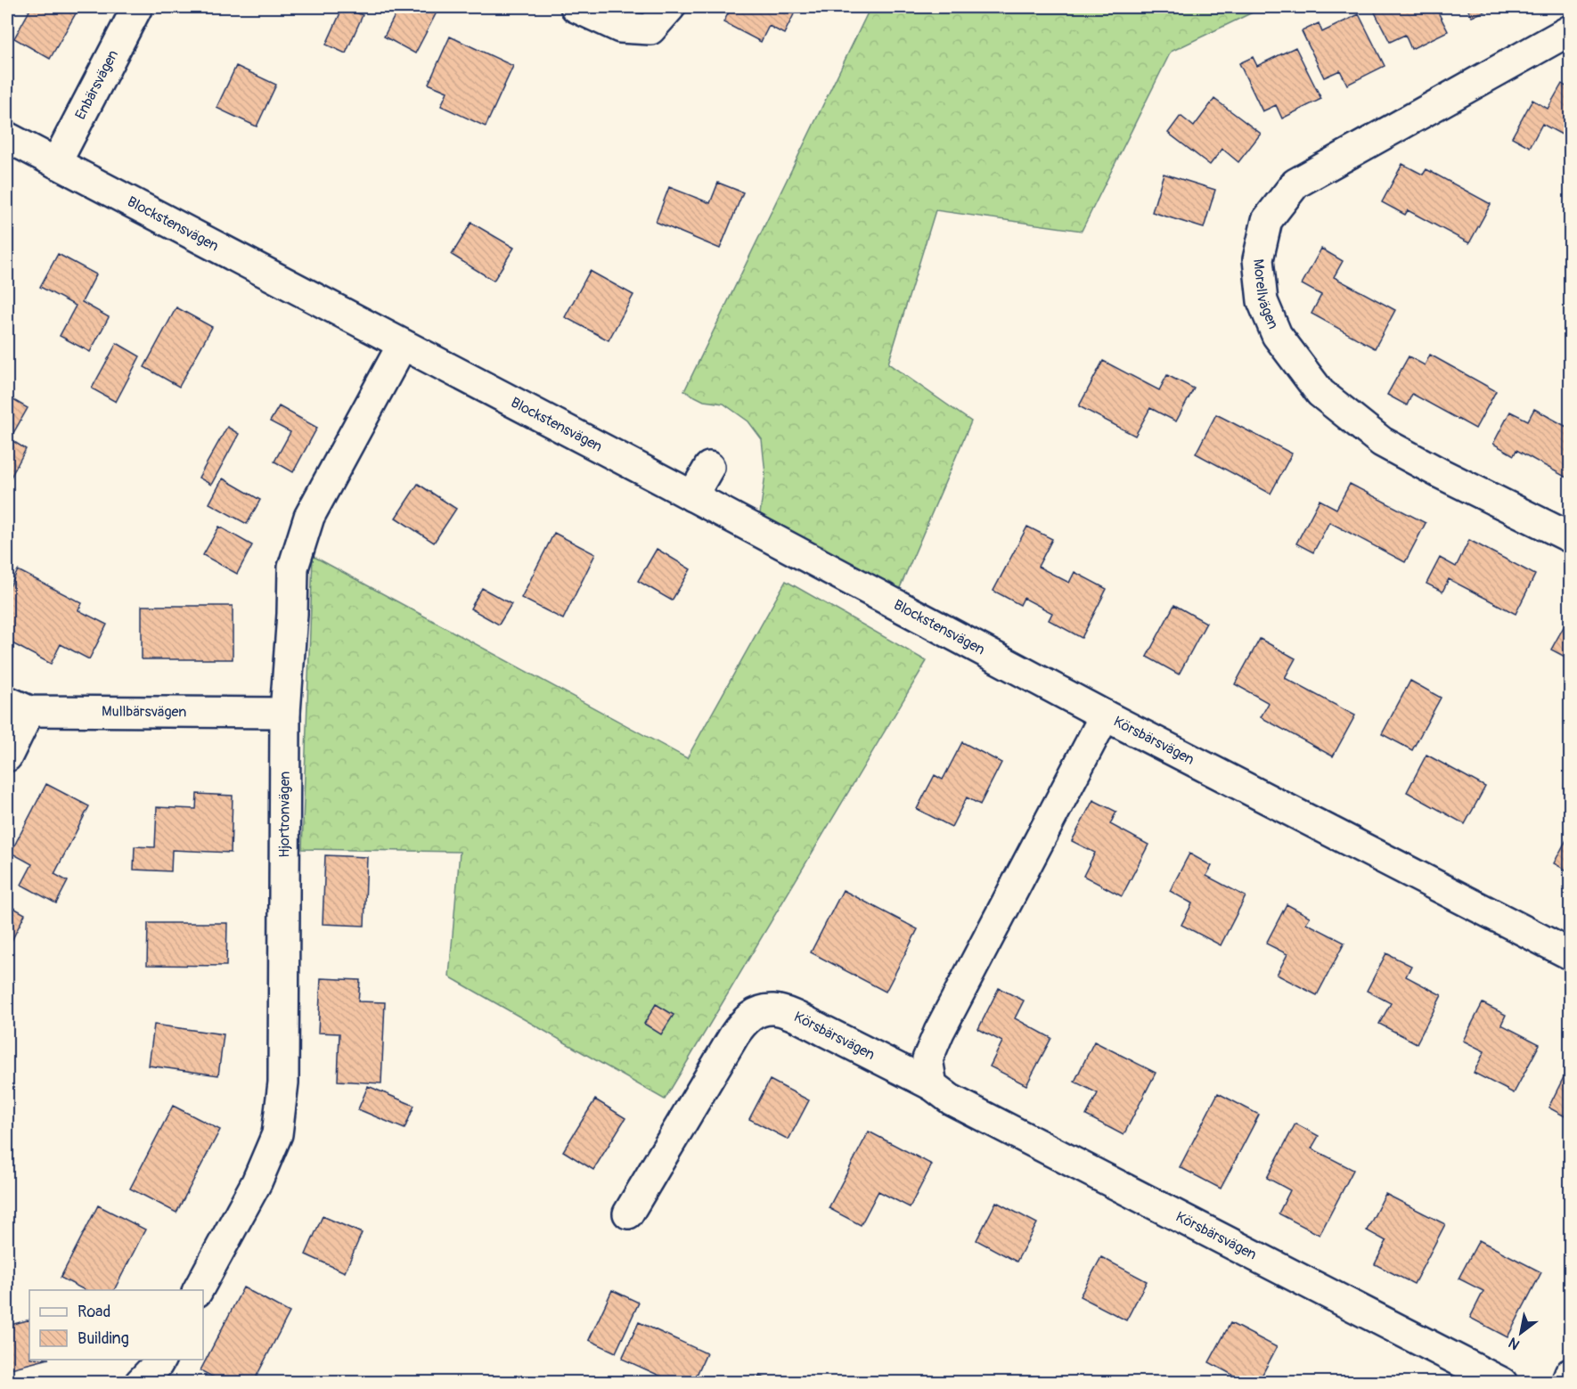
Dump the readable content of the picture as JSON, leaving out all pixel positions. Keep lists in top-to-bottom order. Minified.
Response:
{"streets":{"street":["Enbärsvägen","Blockstensvägen","Morellvägen","Mullbärsvägen","Körsbärsvägen","Hjortronvägen"]},"crossings":[["Enbärsvägen","Blockstensvägen"],["Blockstensvägen","Körsbärsvägen"],["Blockstensvägen","Hjortronvägen"],["Mullbärsvägen","Hjortronvägen"]],"legend":["Road","Building"],"north":"bottom left"}
